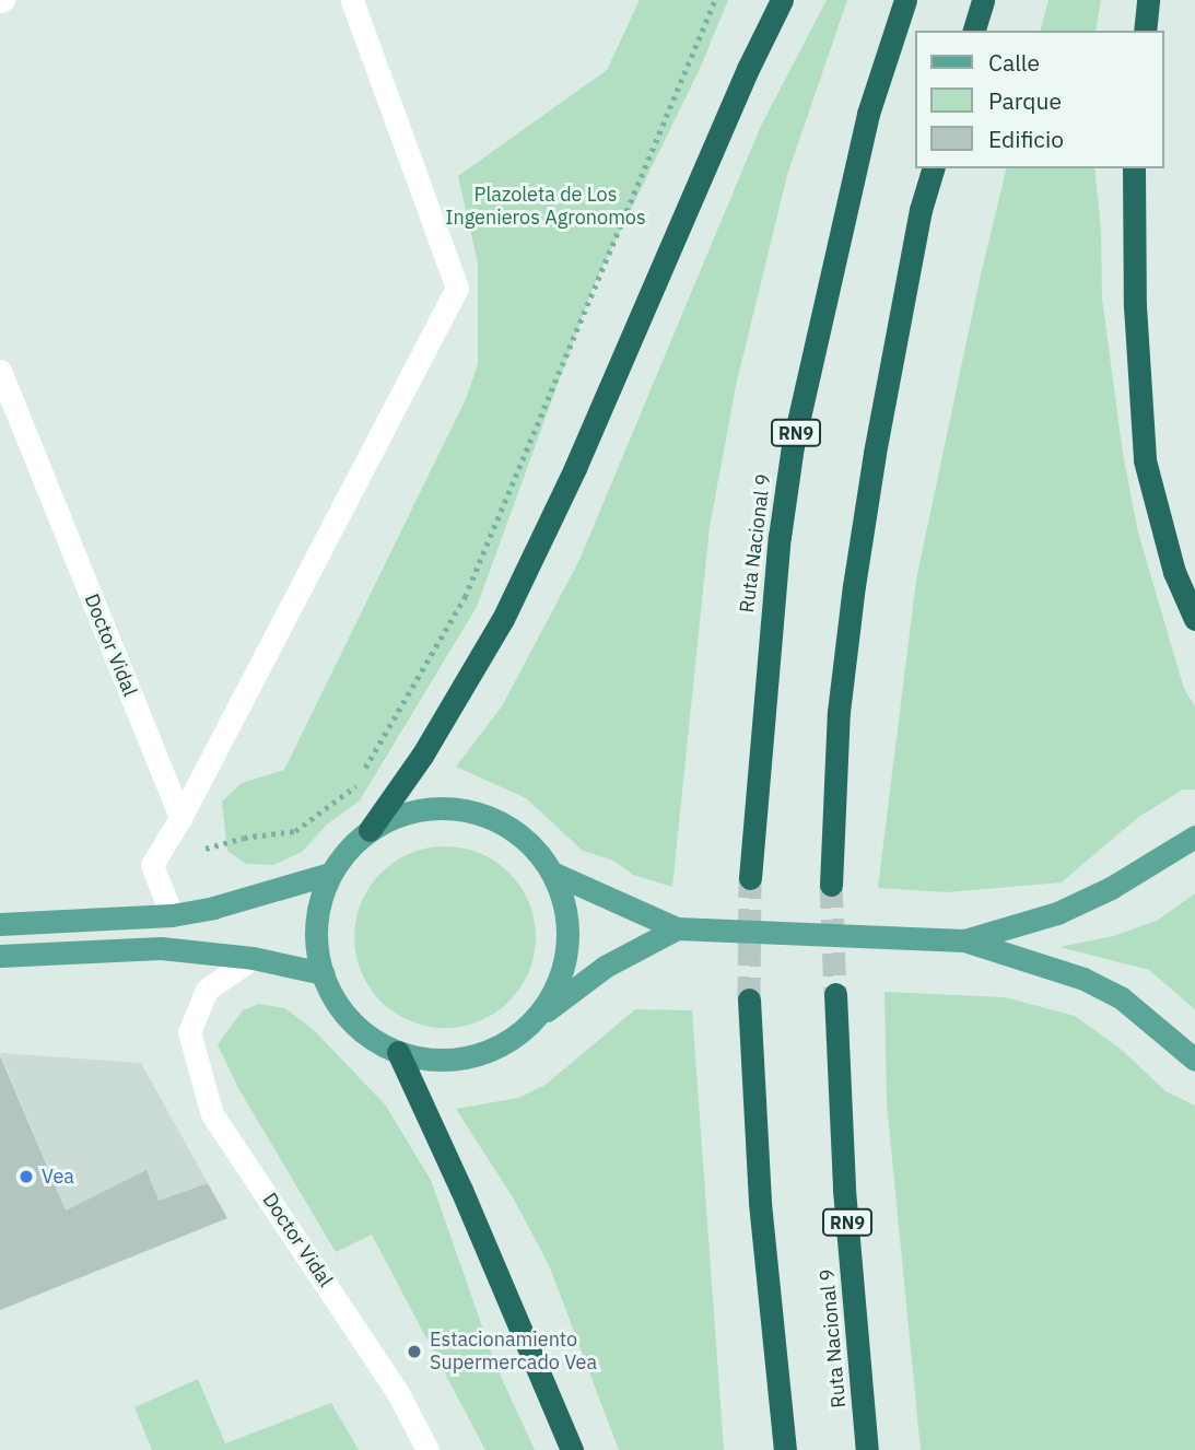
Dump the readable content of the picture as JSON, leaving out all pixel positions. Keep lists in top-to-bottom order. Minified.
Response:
{"streets":{"highway":["RN9","Ruta Nacional 9"],"street":["Doctor Vidal"]},"parks":["Plazoleta de Los Ingenieros Agronomos"],"places":["Vea","Estacionamiento Supermercado Vea"],"legend":["Calle","Parque","Edificio"]}
